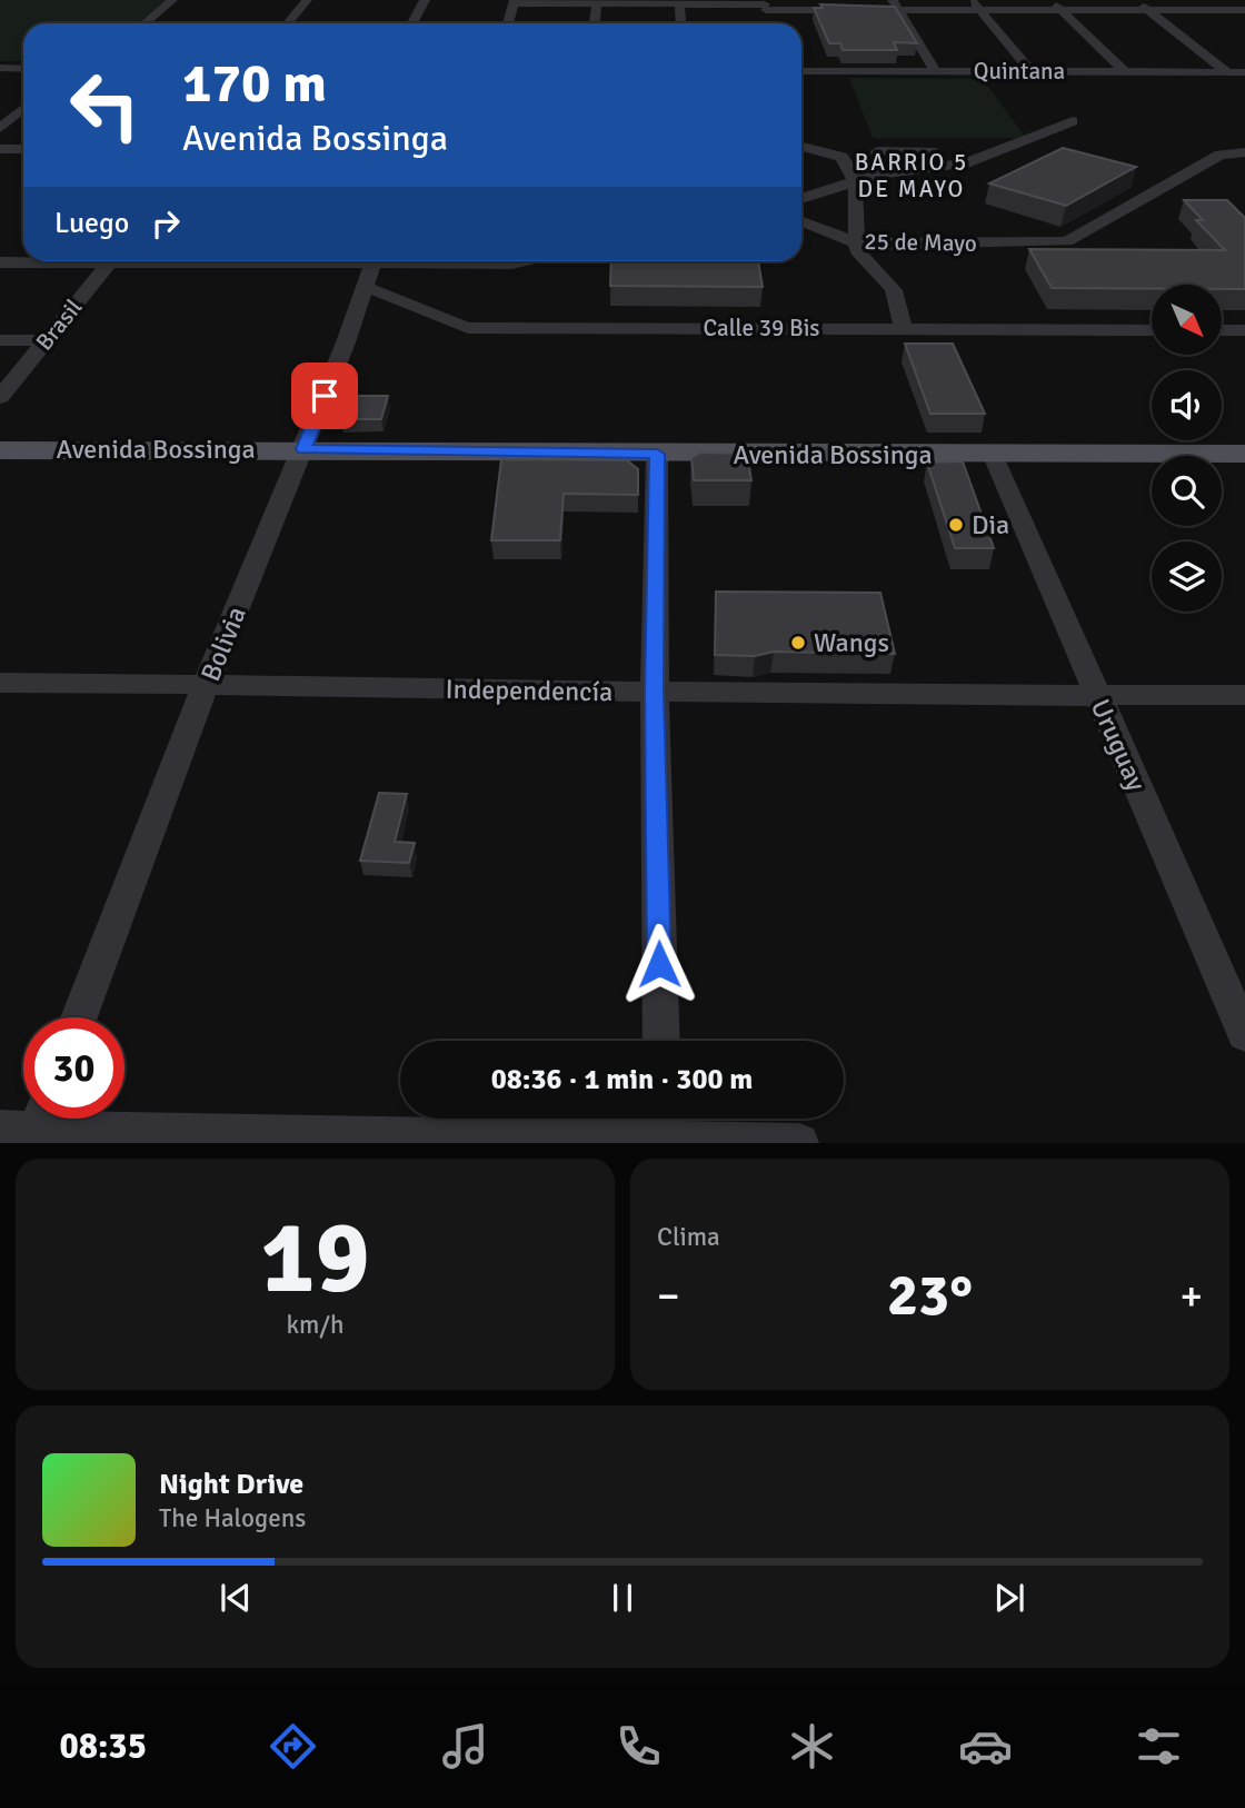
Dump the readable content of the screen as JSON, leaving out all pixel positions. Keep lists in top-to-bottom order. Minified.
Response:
{"streets":{"main road":["Avenida Bossinga"],"street":["Quintana","25 de Mayo","Brasil","Calle 39 Bis","Bolivia","Independencía","Uruguay"]},"crossings":[["Calle 39 Bis","Bolivia"],["Avenida Bossinga","Bolivia"],["Avenida Bossinga","Uruguay"],["Bolivia","Independencía"],["Independencía","Uruguay"]],"districts":["BARRIO 5 DE MAYO"],"places":["Dia","Wangs"],"north":"bottom right","page":{"turn":["170 m","Avenida Bossinga"],"then":"Luego","limit":"30","trip":"08:36 · 1 min · 300 m","tile":[["19","km/h"],"Clima"],"heat":["−","23°","+"],"song":["Night Drive","The Halogens"],"tabs":"08:35"}}
